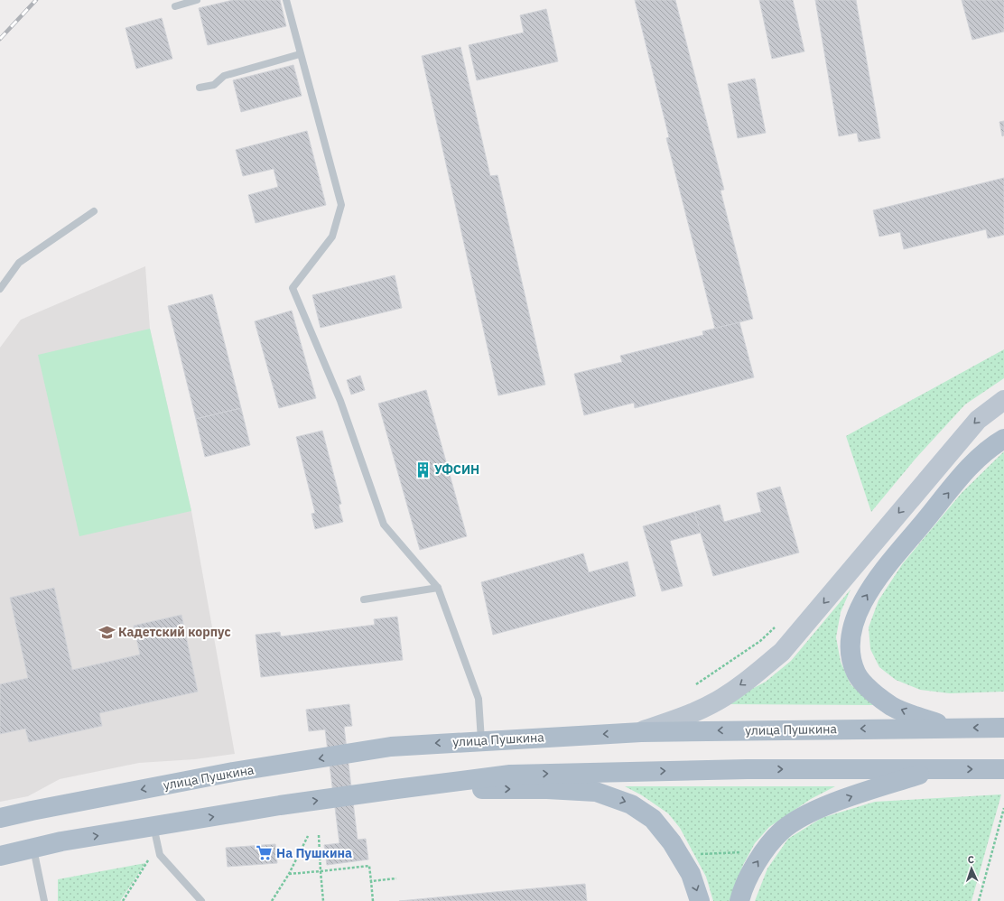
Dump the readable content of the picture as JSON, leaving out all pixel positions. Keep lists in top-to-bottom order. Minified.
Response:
{"streets":{"main road":["улица Пушкина"]},"places":{"building":["УФСИН"],"school or university":["Кадетский корпус"],"supermarket":["На Пушкина"]},"north":"top"}
